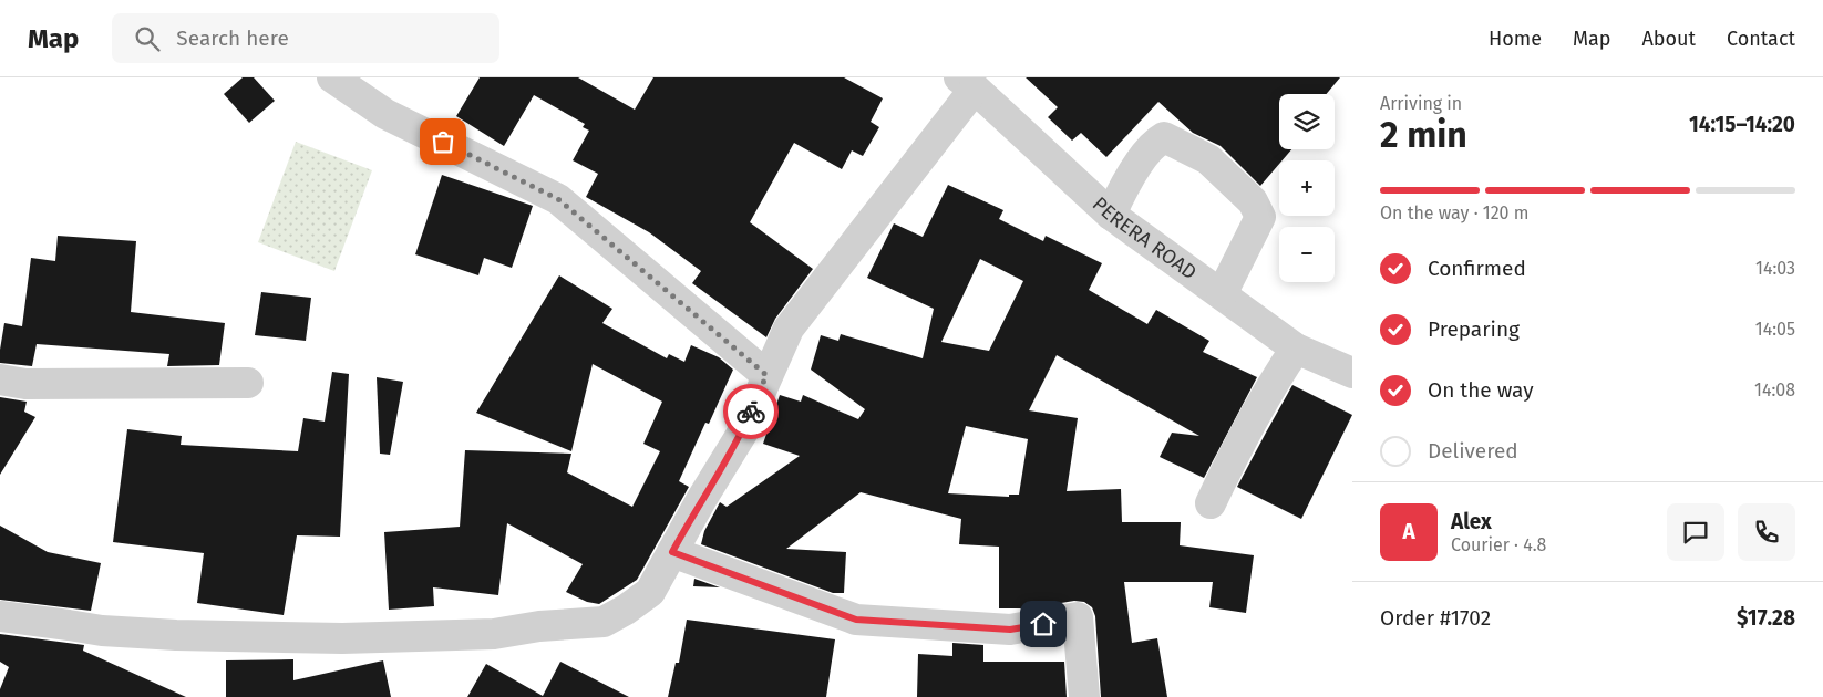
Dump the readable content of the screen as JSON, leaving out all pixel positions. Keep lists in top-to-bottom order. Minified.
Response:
{"streets":{"street":["PERERA ROAD"]},"page":{"header":"Map","search":"Search here","nav":["Home","Map","About","Contact"],"heading":["2 min","Arriving in","14:15–14:20"],"panel":["Alex","Courier · 4.8","Order #1702","$17.28"],"map_buttons":["+","−"],"bar":"On the way · 120 m","list":[["Confirmed","14:03"],["Preparing","14:05"],["On the way","14:08"],"Delivered"],"round":"A"}}
